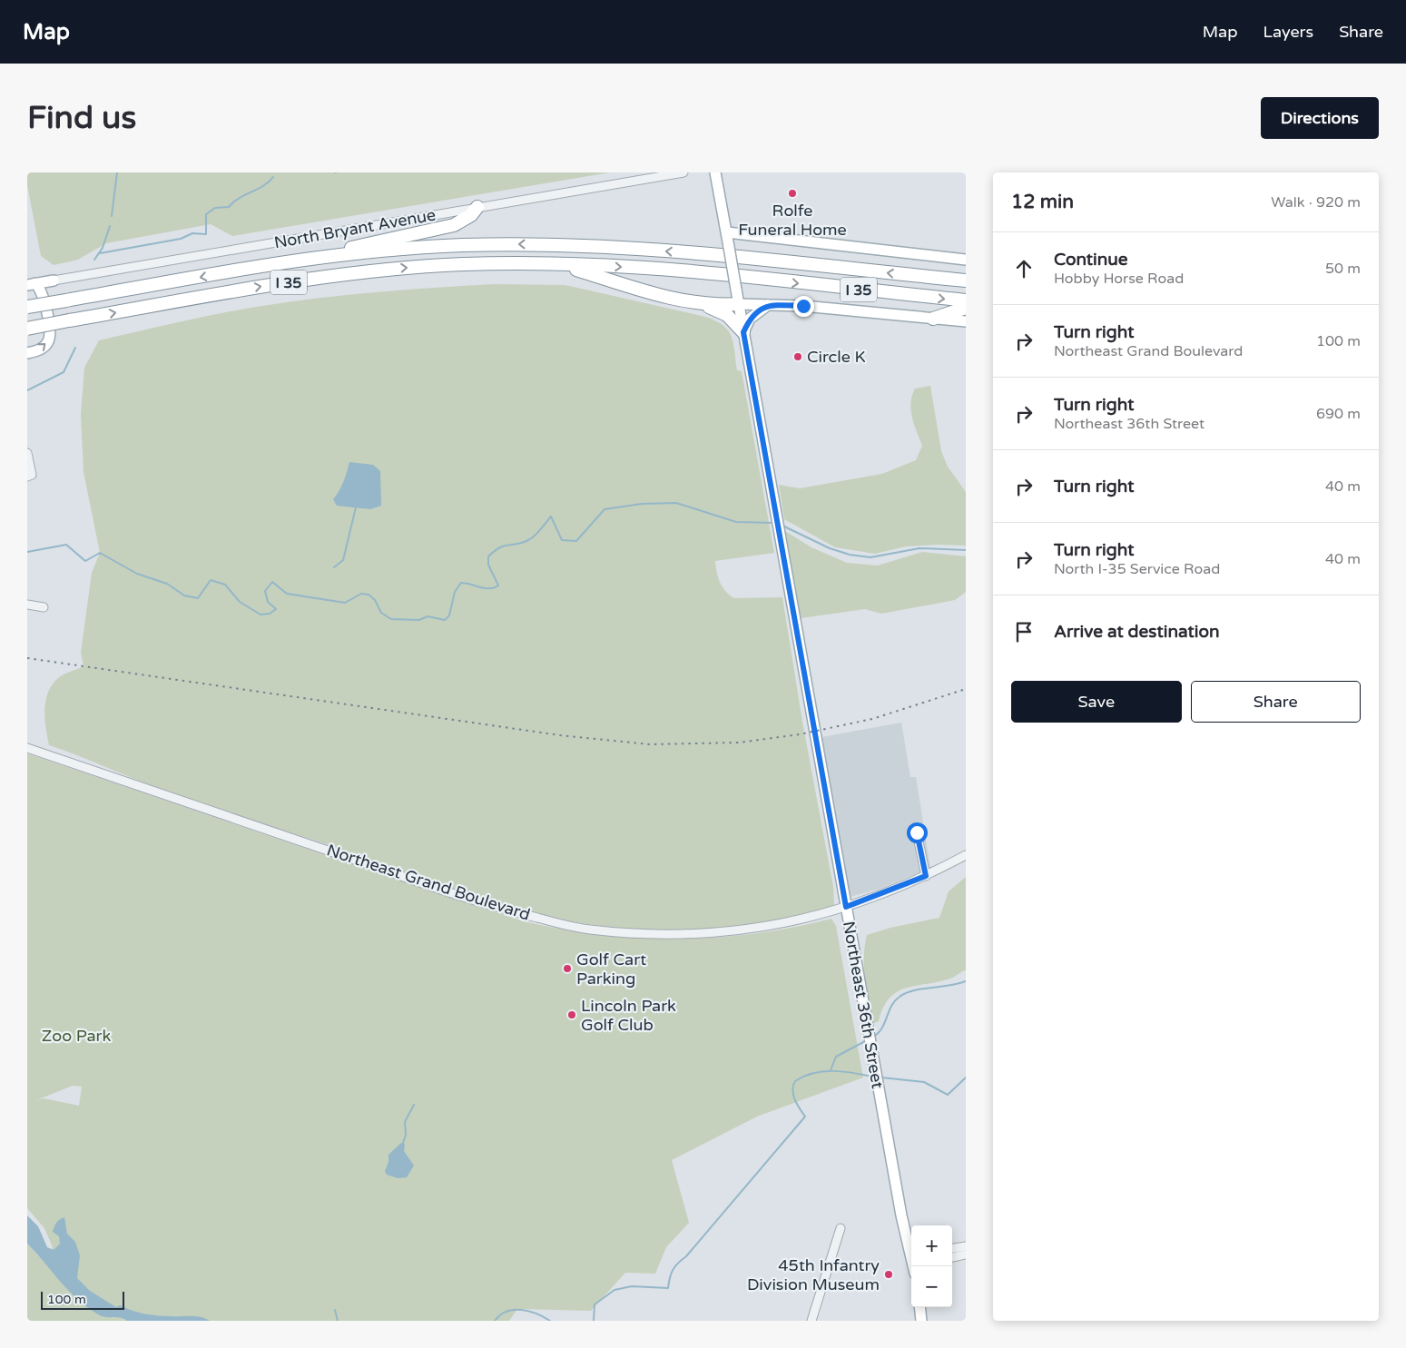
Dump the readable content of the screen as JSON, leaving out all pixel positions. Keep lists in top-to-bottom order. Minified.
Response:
{"streets":{"highway":["I 35"],"main road":["North Bryant Avenue","Northeast 36th Street"],"street":["Northeast Grand Boulevard"]},"crossings":[["Northeast Grand Boulevard","Northeast 36th Street"]],"parks":["Zoo Park"],"places":["Rolfe Funeral Home","Circle K","Golf Cart Parking","Lincoln Park Golf Club","45th Infantry Division Museum"],"scale_bar":"100 m","page":{"header":"Map","nav":["Map","Layers","Share"],"buttons":["Directions",["Save","Share"]],"title":"Find us","heading":["12 min","Walk · 920 m"],"list":[["Continue","Hobby Horse Road","50 m"],["Turn right","Northeast Grand Boulevard","100 m"],["Turn right","Northeast 36th Street","690 m"],["Turn right","40 m"],["Turn right","North I-35 Service Road","40 m"],"Arrive at destination"],"map_buttons":["+","−"],"scale":"100 m"}}
